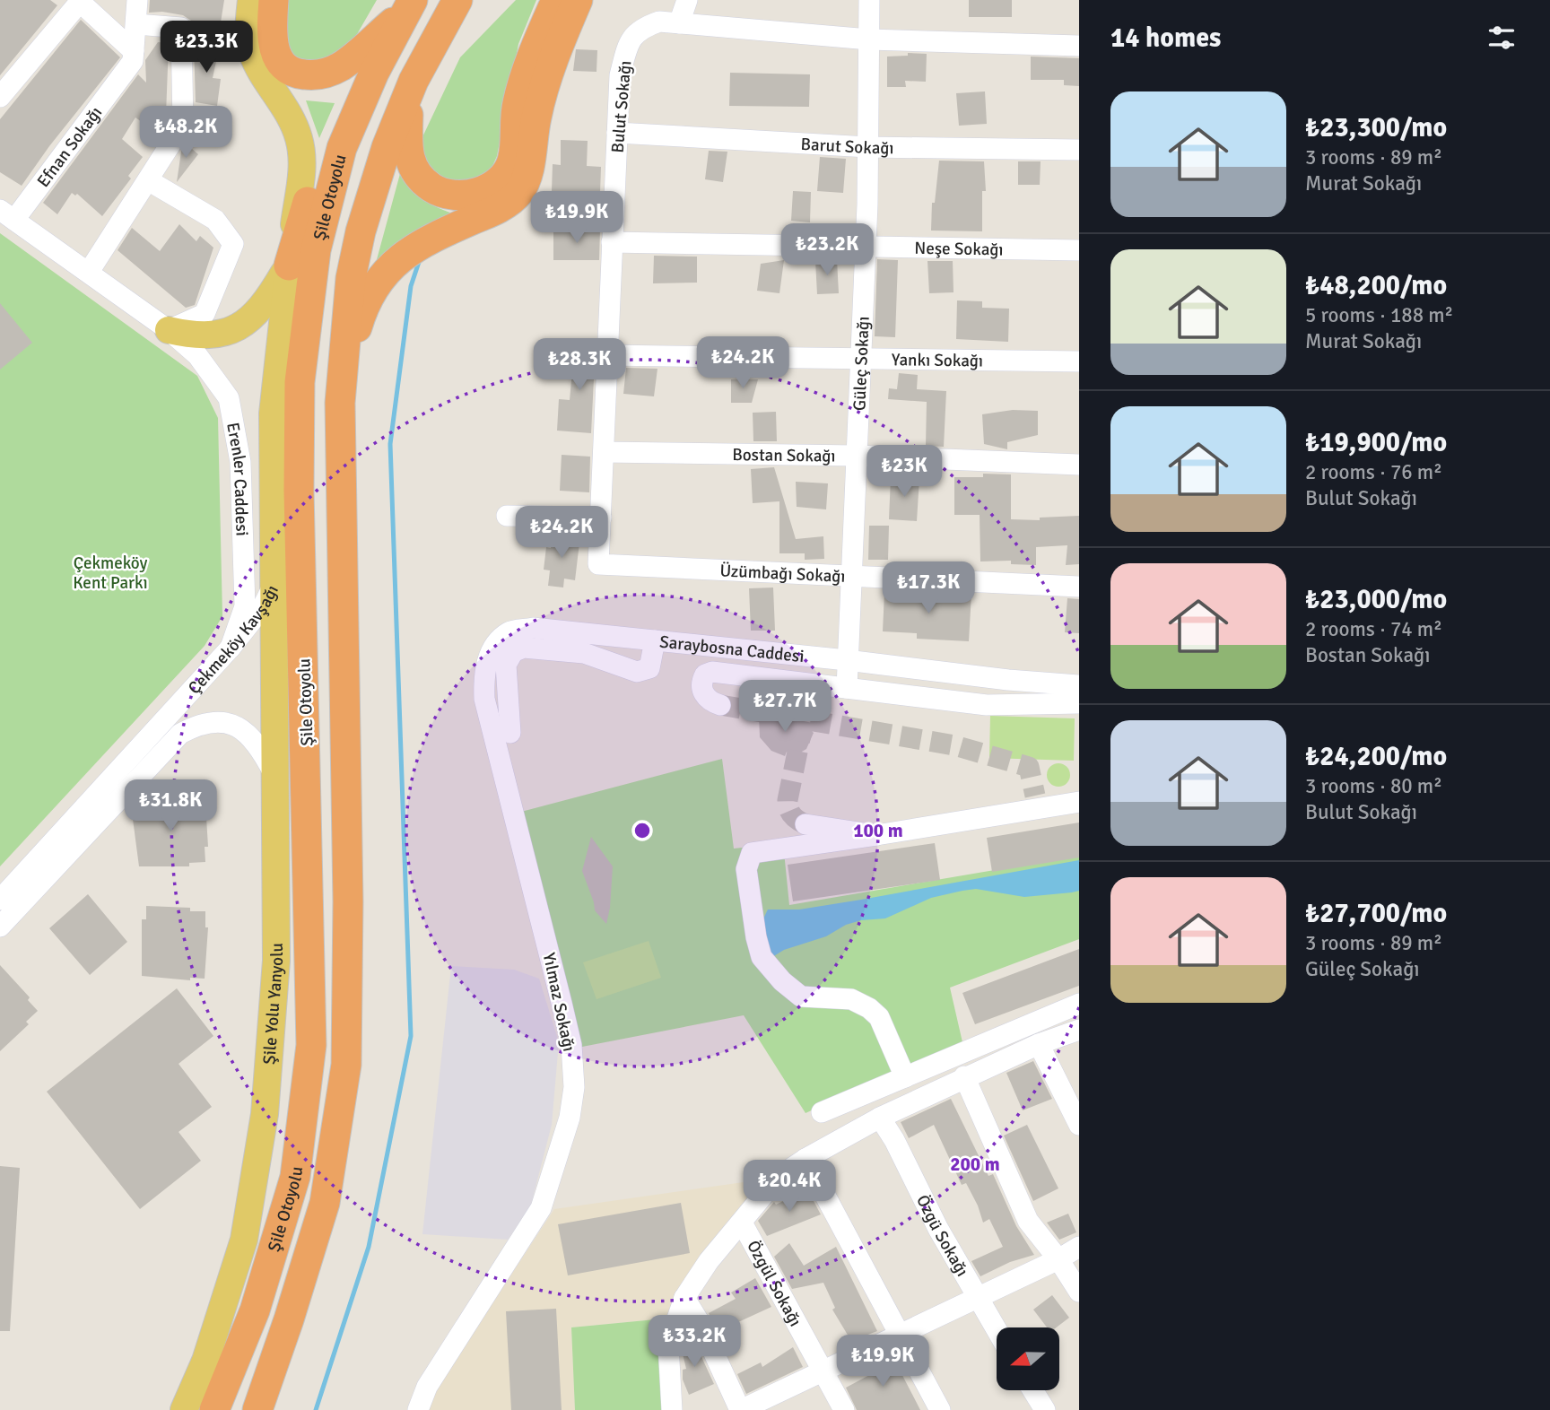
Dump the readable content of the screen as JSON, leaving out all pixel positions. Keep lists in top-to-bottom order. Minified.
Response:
{"streets":{"highway":["Şile Otoyolu"],"main road":["Çekmeköy Kavşağı","Şile Yolu Yanyolu"],"street":["Bulut Sokağı","Barut Sokağı","Efnan Sokağı","Neşe Sokağı","Yankı Sokağı","Güleç Sokağı","Bostan Sokağı","Erenler Caddesi","Üzümbağı Sokağı","Saraybosna Caddesi","Yılmaz Sokağı","Özgü Sokağı","Özgül Sokağı"]},"crossings":[["Bulut Sokağı","Barut Sokağı"],["Bulut Sokağı","Neşe Sokağı"],["Bulut Sokağı","Yankı Sokağı"],["Bulut Sokağı","Güleç Sokağı"],["Bulut Sokağı","Bostan Sokağı"],["Bulut Sokağı","Üzümbağı Sokağı"],["Barut Sokağı","Güleç Sokağı"],["Efnan Sokağı","Erenler Caddesi"],["Neşe Sokağı","Güleç Sokağı"],["Yankı Sokağı","Güleç Sokağı"],["Güleç Sokağı","Bostan Sokağı"],["Güleç Sokağı","Üzümbağı Sokağı"],["Güleç Sokağı","Saraybosna Caddesi"],["Erenler Caddesi","Çekmeköy Kavşağı"],["Çekmeköy Kavşağı","Şile Yolu Yanyolu"],["Saraybosna Caddesi","Yılmaz Sokağı"]],"parks":["Çekmeköy Kent Parkı"],"north":"left","page":{"heading":"14 homes","price":["₺23.3K","₺48.2K","₺19.9K","₺23.2K","₺24.2K","₺28.3K","₺23K","₺24.2K","₺17.3K","₺27.7K","₺31.8K","₺20.4K","₺33.2K","₺19.9K"],"list":[{"name":"₺23,300/mo","note":"3 rooms · 89 m² · Murat Sokağı"},{"name":"₺48,200/mo","note":"5 rooms · 188 m² · Murat Sokağı"},{"name":"₺19,900/mo","note":"2 rooms · 76 m² · Bulut Sokağı"},{"name":"₺23,000/mo","note":"2 rooms · 74 m² · Bostan Sokağı"},{"name":"₺24,200/mo","note":"3 rooms · 80 m² · Bulut Sokağı"},{"name":"₺27,700/mo","note":"3 rooms · 89 m² · Güleç Sokağı"}]},"rings":["100 m","200 m"]}
